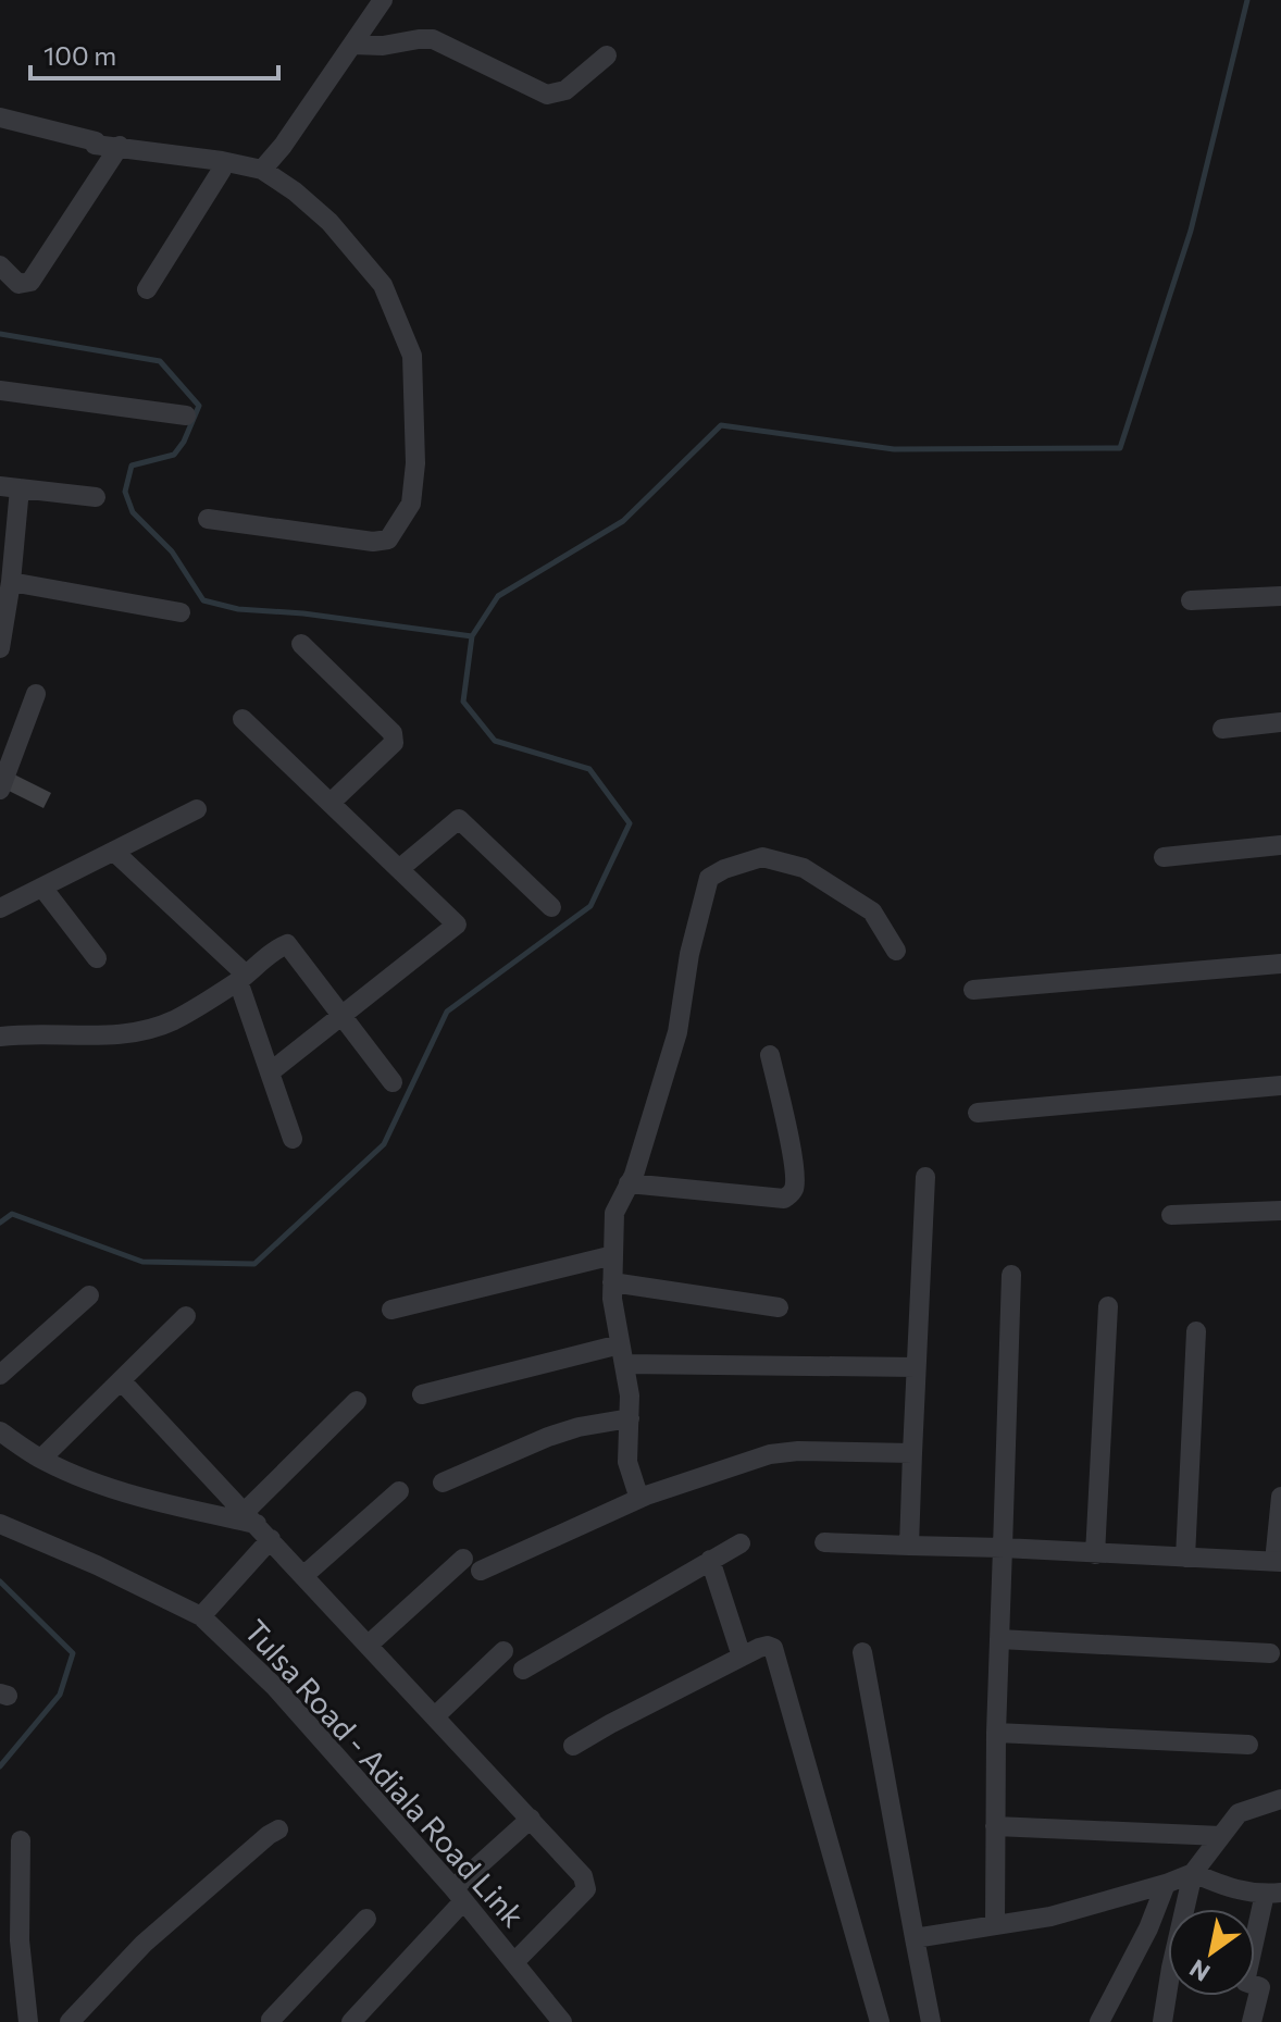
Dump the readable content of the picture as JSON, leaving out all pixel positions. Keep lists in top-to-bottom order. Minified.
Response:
{"streets":{"street":["Tulsa Road - Adiala Road Link"]},"scale_bar":"100 m","north":"bottom left"}
